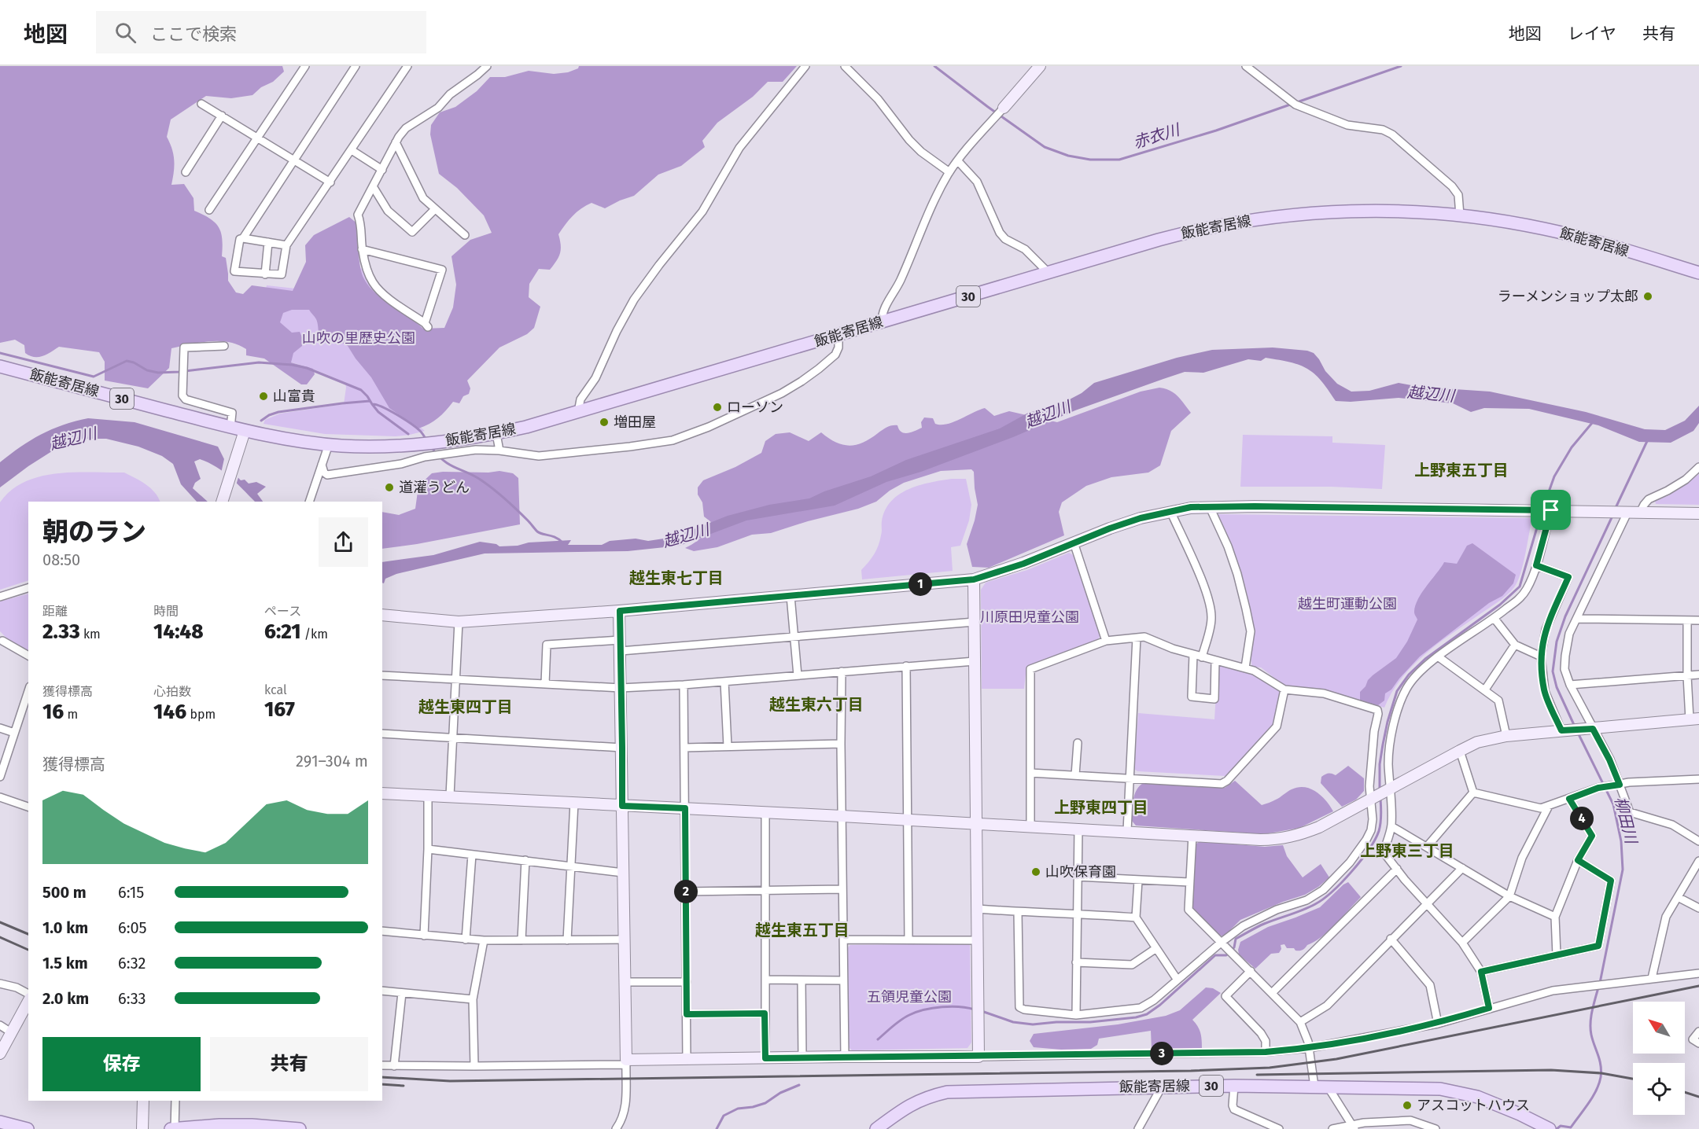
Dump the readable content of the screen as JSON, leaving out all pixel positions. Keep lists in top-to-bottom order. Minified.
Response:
{"streets":{"main road":["飯能寄居線","30"]},"districts":["上野東五丁目","越生東七丁目","越生東六丁目","越生東四丁目","上野東四丁目","上野東三丁目","越生東五丁目"],"water":["赤衣川","越辺川","柳田川"],"parks":["山吹の里歴史公園","越生町運動公園","川原田児童公園","五領児童公園"],"places":["ラーメンショップ太郎","山富貴","ローソン","増田屋","道灌うどん","山吹保育園","アスコットハウス"],"north":"top left","page":{"header":"地図","search":"ここで検索","nav":["地図","レイヤ","共有"],"heading":["朝のラン","08:50"],"pins":["1","4","2","3"],"stats":[["距離","2.33 km"],["時間","14:48"],["ペース","6:21 /km"],["獲得標高","16 m"],["心拍数","146 bpm"],["kcal","167"]],"chart":["獲得標高","291–304 m"],"list":[{"name":"500 m","note":"6:15"},{"name":"1.0 km","note":"6:05"},{"name":"1.5 km","note":"6:32"},{"name":"2.0 km","note":"6:33"}],"buttons":["保存","共有"]}}
